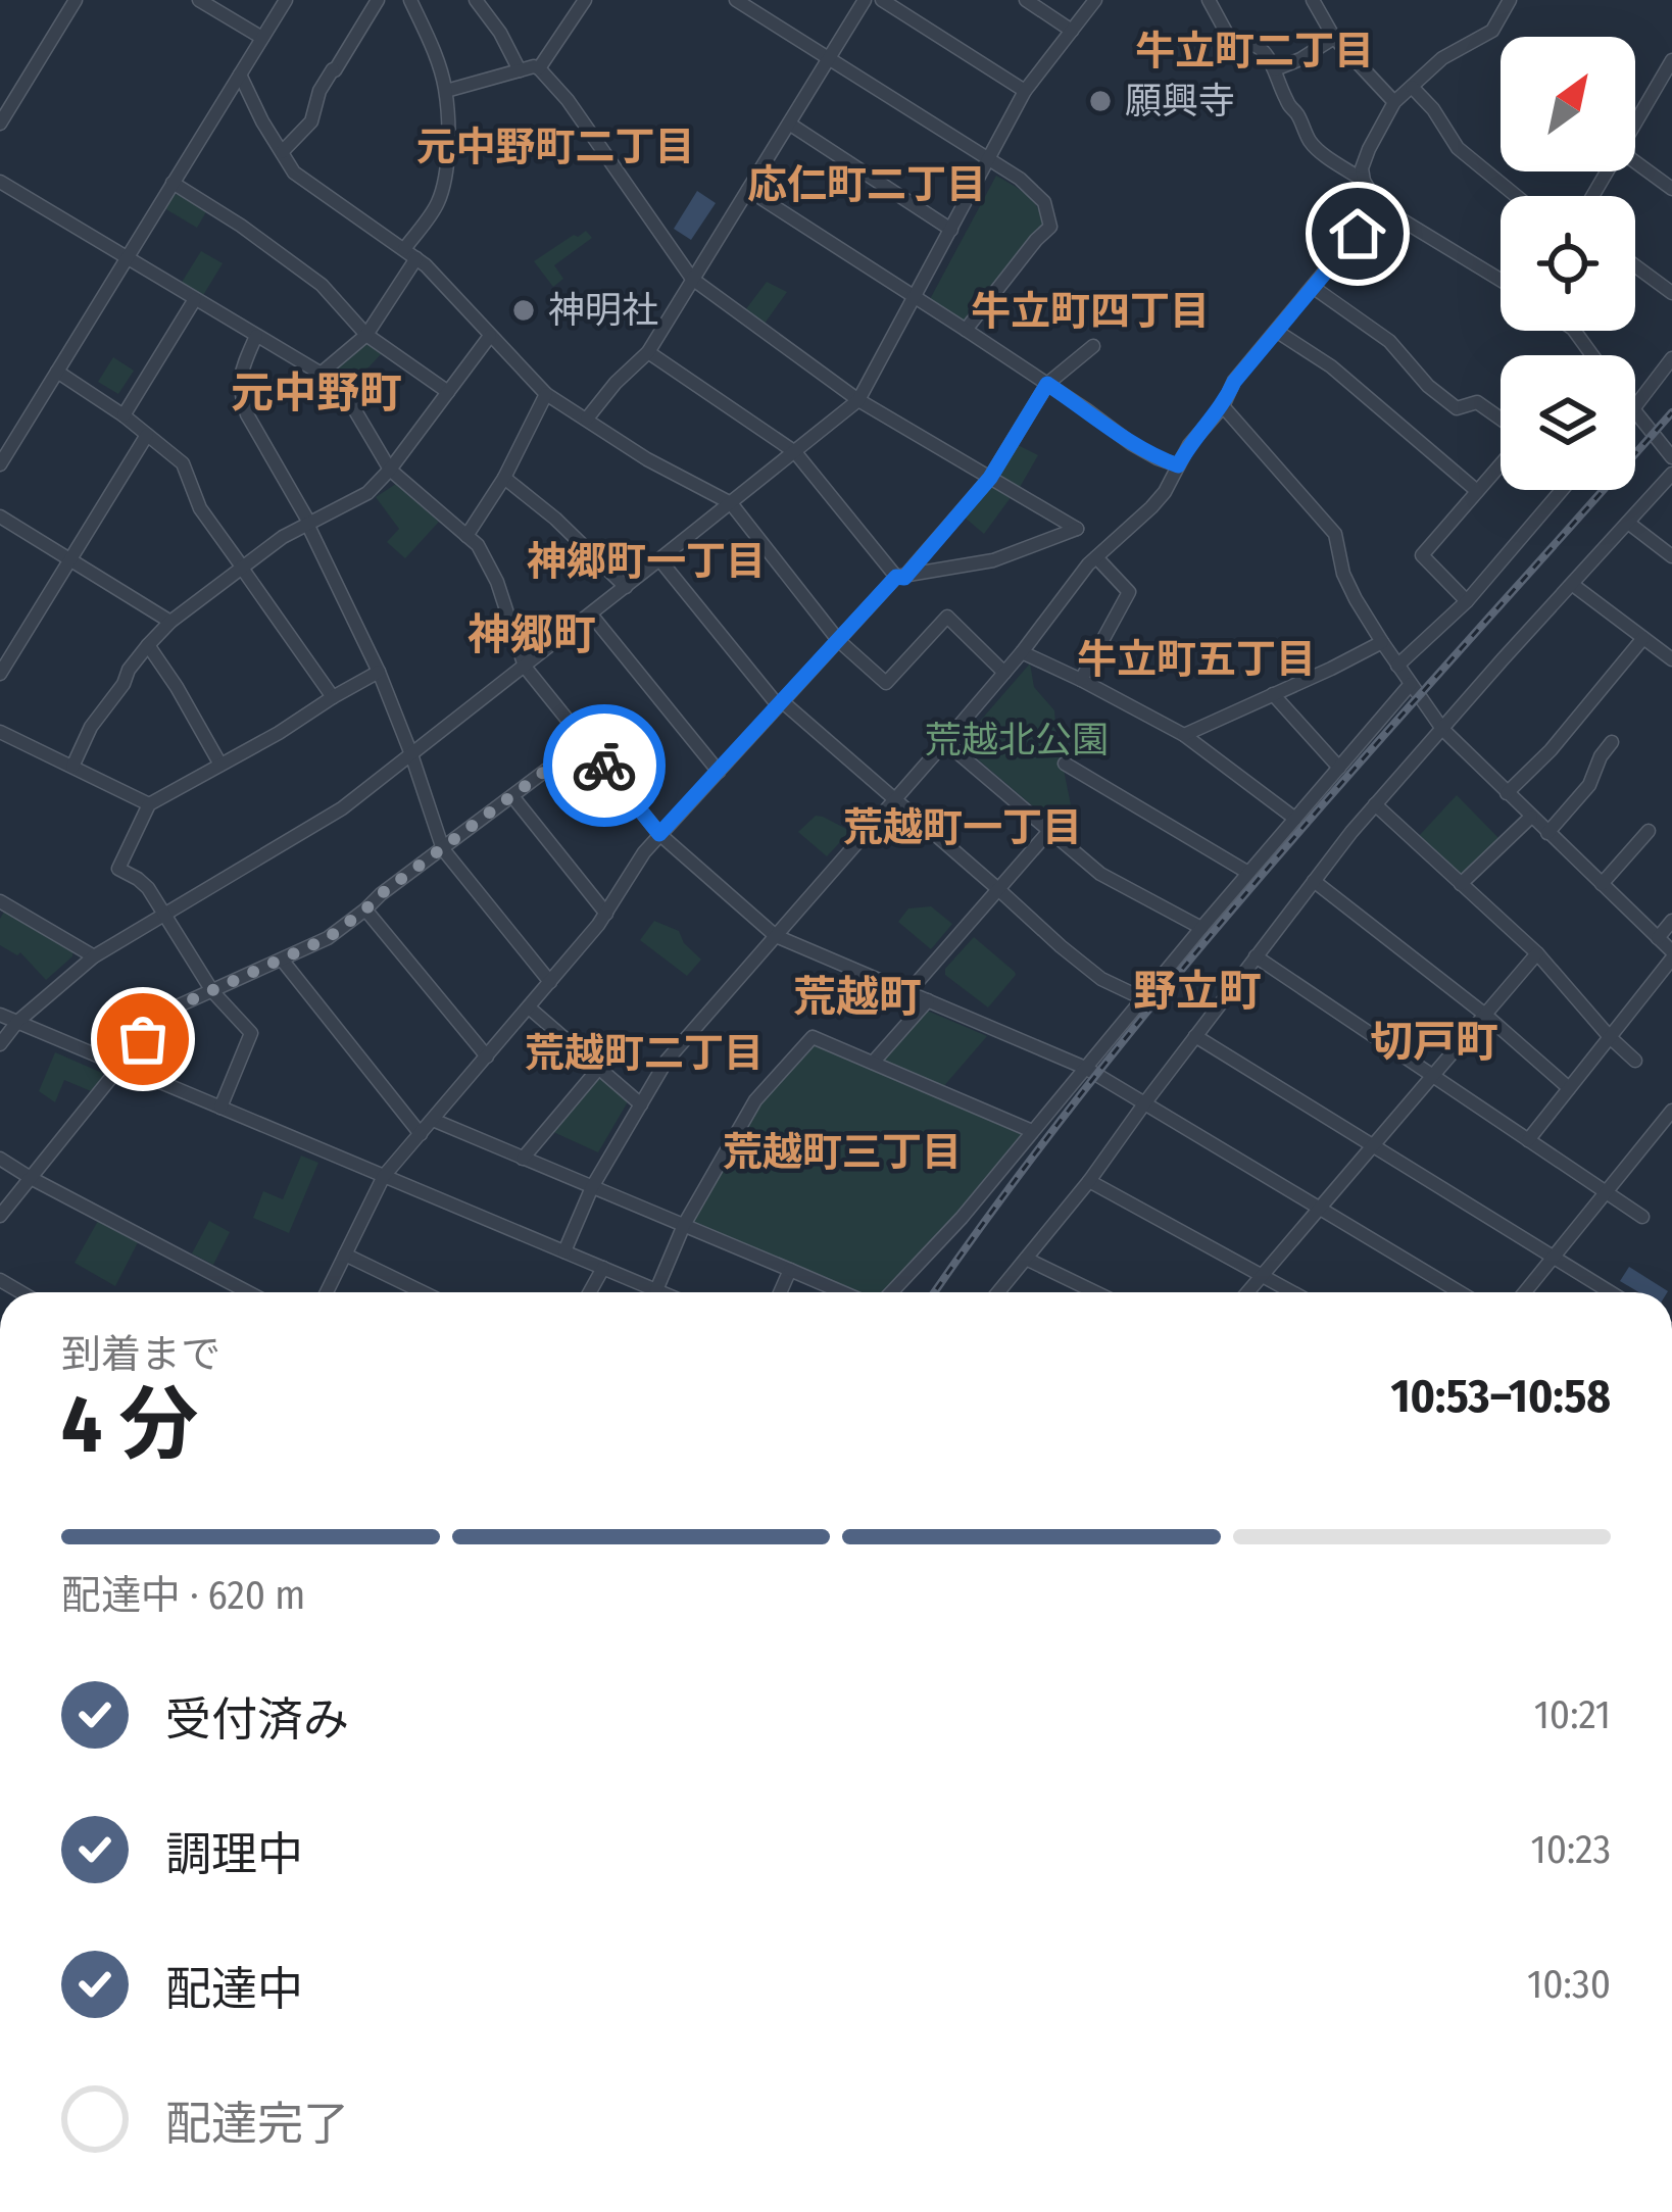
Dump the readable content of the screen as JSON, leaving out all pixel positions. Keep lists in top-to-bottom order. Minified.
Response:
{"districts":["牛立町二丁目","元中野町二丁目","応仁町二丁目","牛立町四丁目","元中野町","神郷町一丁目","神郷町","牛立町五丁目","荒越町一丁目","野立町","荒越町","切戸町","荒越町二丁目","荒越町三丁目"],"parks":["荒越北公園"],"places":["願興寺","神明社"],"north":"top right","page":{"heading":["4 分","到着まで","10:53–10:58"],"bar":"配達中 · 620 m","list":[["受付済み","10:21"],["調理中","10:23"],["配達中","10:30"],"配達完了"]}}
